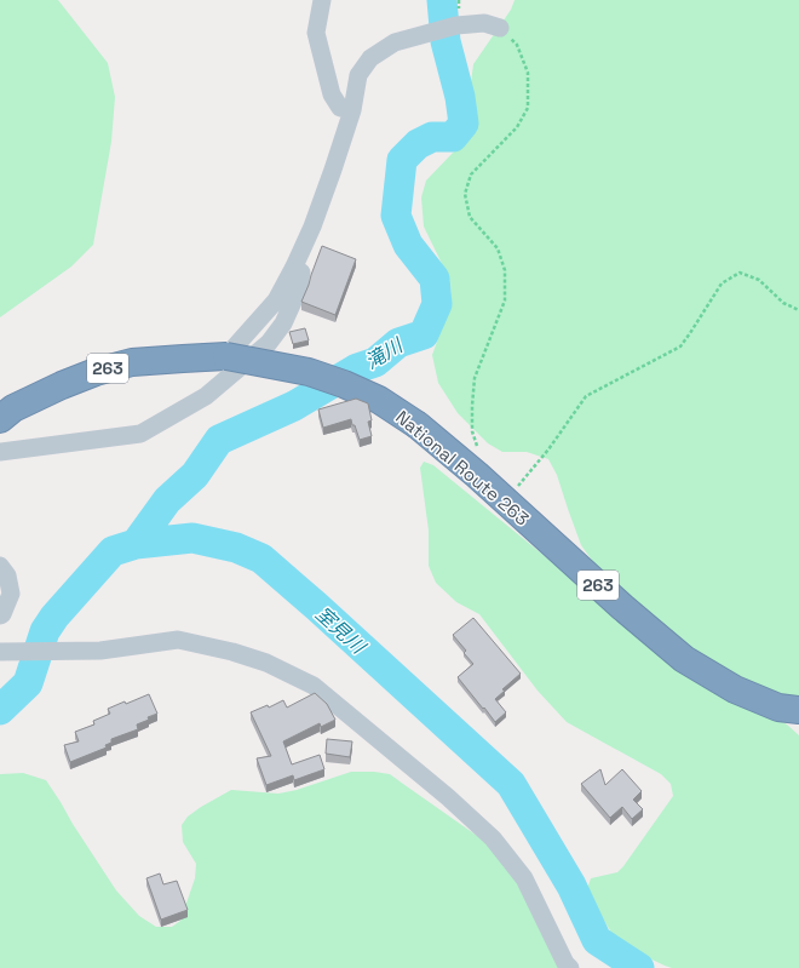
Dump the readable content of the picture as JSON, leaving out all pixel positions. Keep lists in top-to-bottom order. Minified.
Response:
{"streets":{"highway":["263","National Route 263"]},"water":["滝川","室見川"]}
